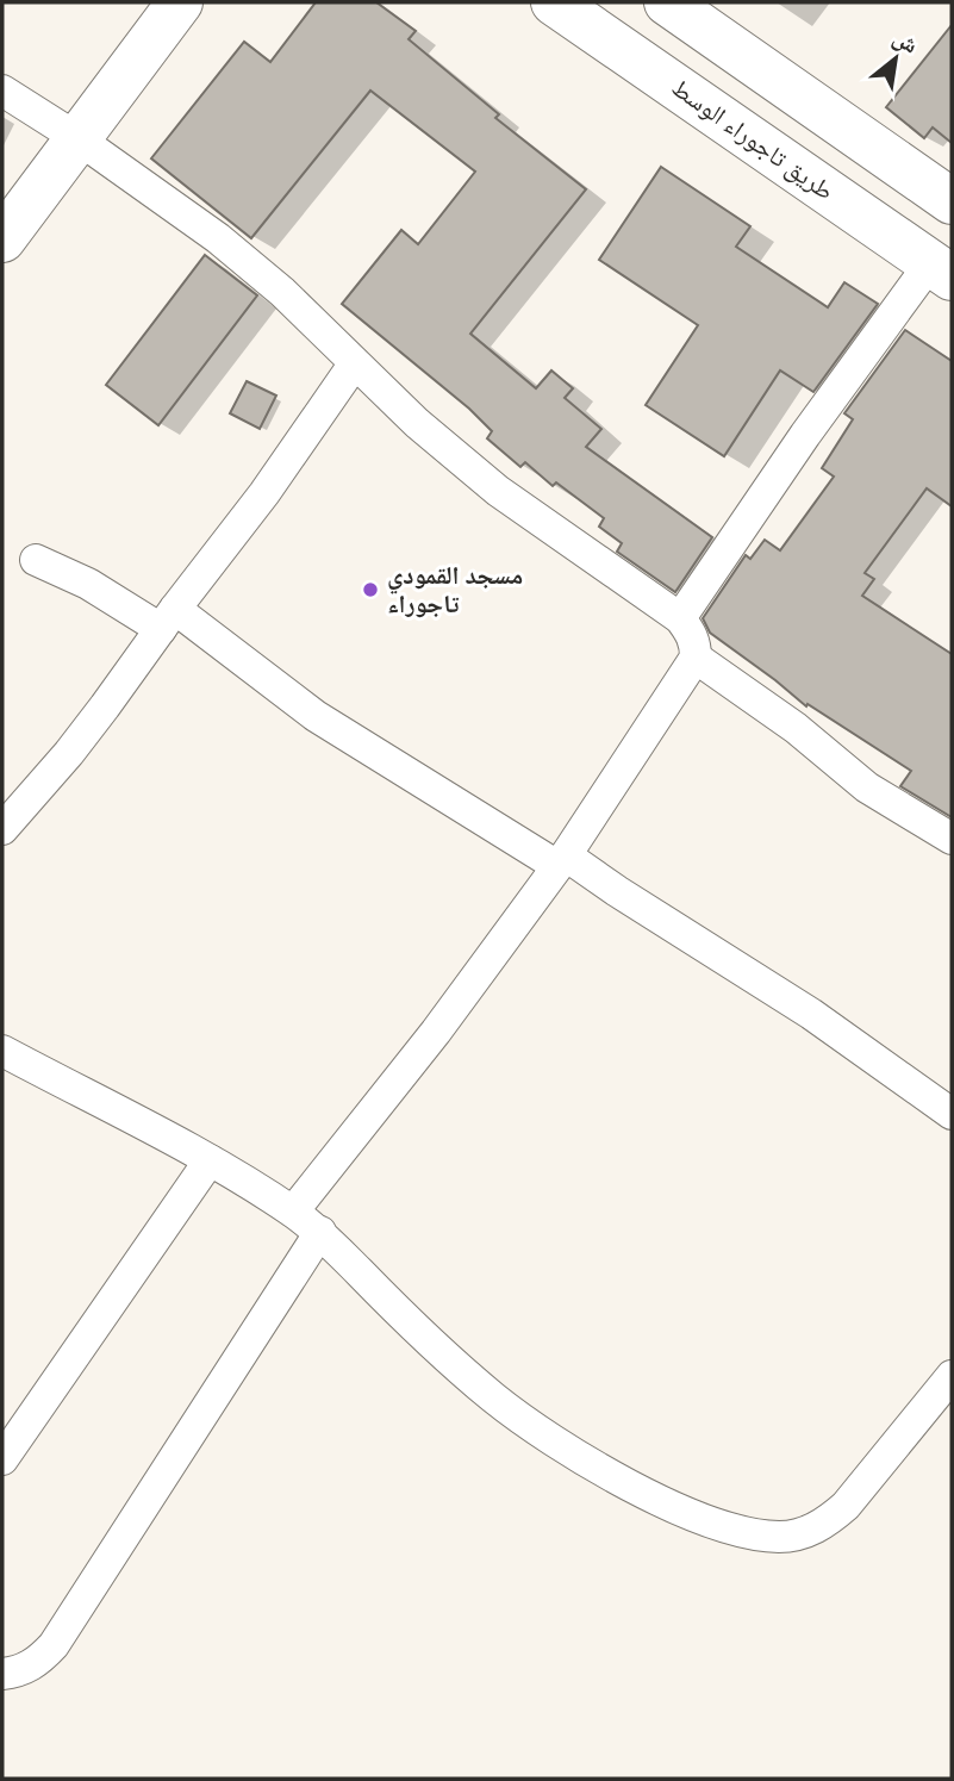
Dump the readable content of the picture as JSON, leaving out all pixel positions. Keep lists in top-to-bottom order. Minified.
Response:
{"streets":{"main road":["طريق تاجوراء الوسط"]},"places":["مسجد القمودي تاجوراء"],"north":"top right"}
